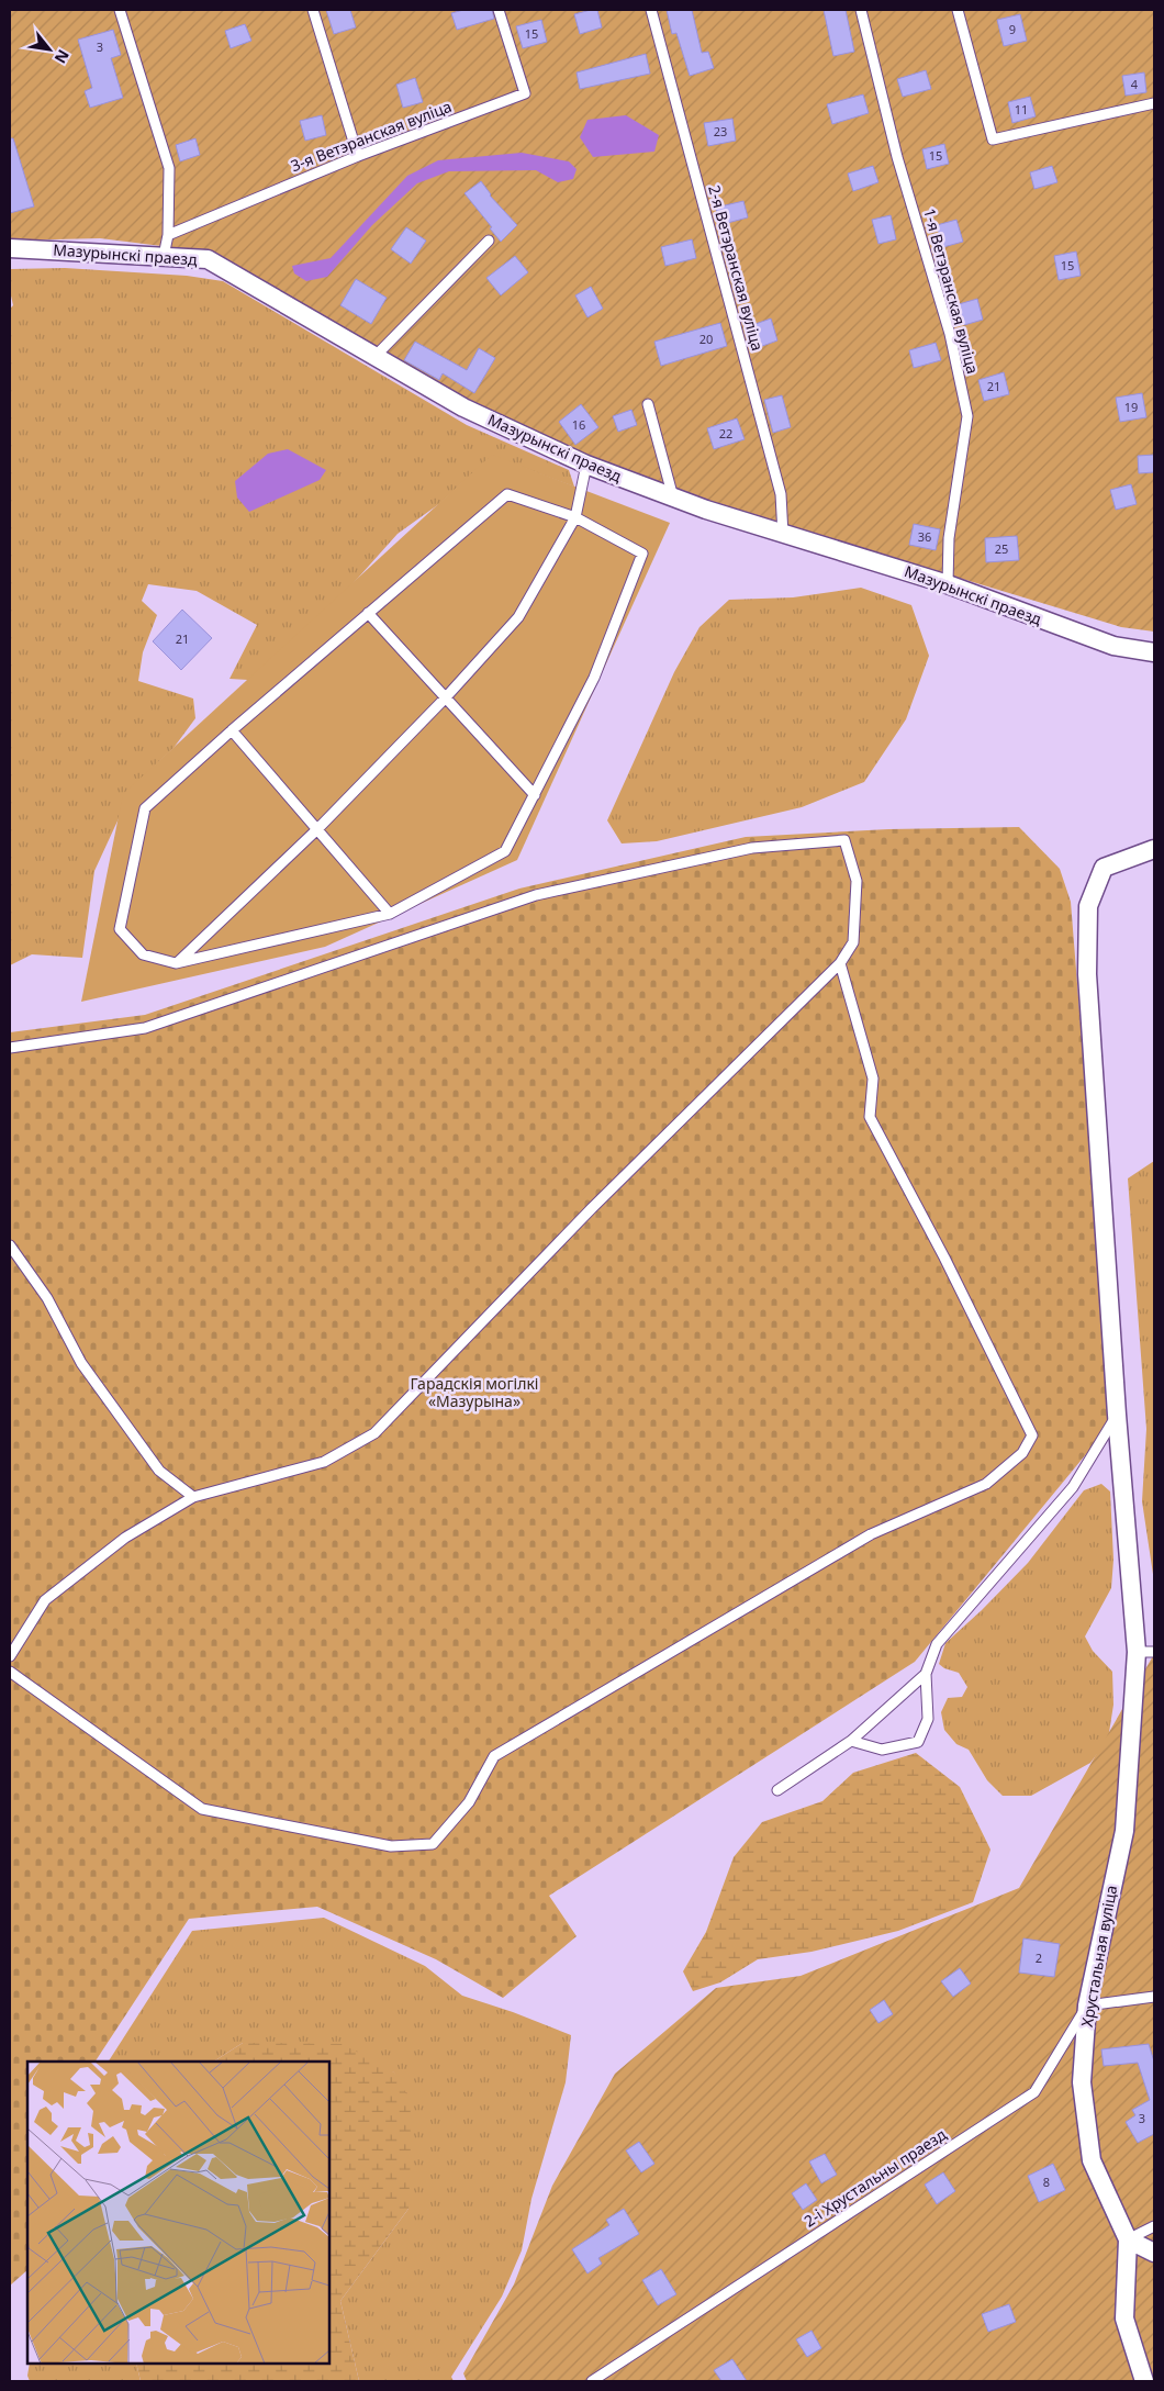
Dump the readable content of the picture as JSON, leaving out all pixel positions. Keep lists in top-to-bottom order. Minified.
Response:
{"streets":{"street":["Мазурынскі праезд","Хрустальная вуліца"],"lane":["3-я Ветэранская вуліца","2-я Ветэранская вуліца","1-я Ветэранская вуліца","2-і Хрустальны праезд"]},"crossings":[["Мазурынскі праезд","2-я Ветэранская вуліца"],["Мазурынскі праезд","1-я Ветэранская вуліца"],["Хрустальная вуліца","2-і Хрустальны праезд"]],"parks":["Гарадскія могілкі «Мазурына»"],"house_numbers":["9","15","3","4","11","23","15","15","20","21","19","16","22","36","25","21","2","3","8"],"north":"bottom right"}
